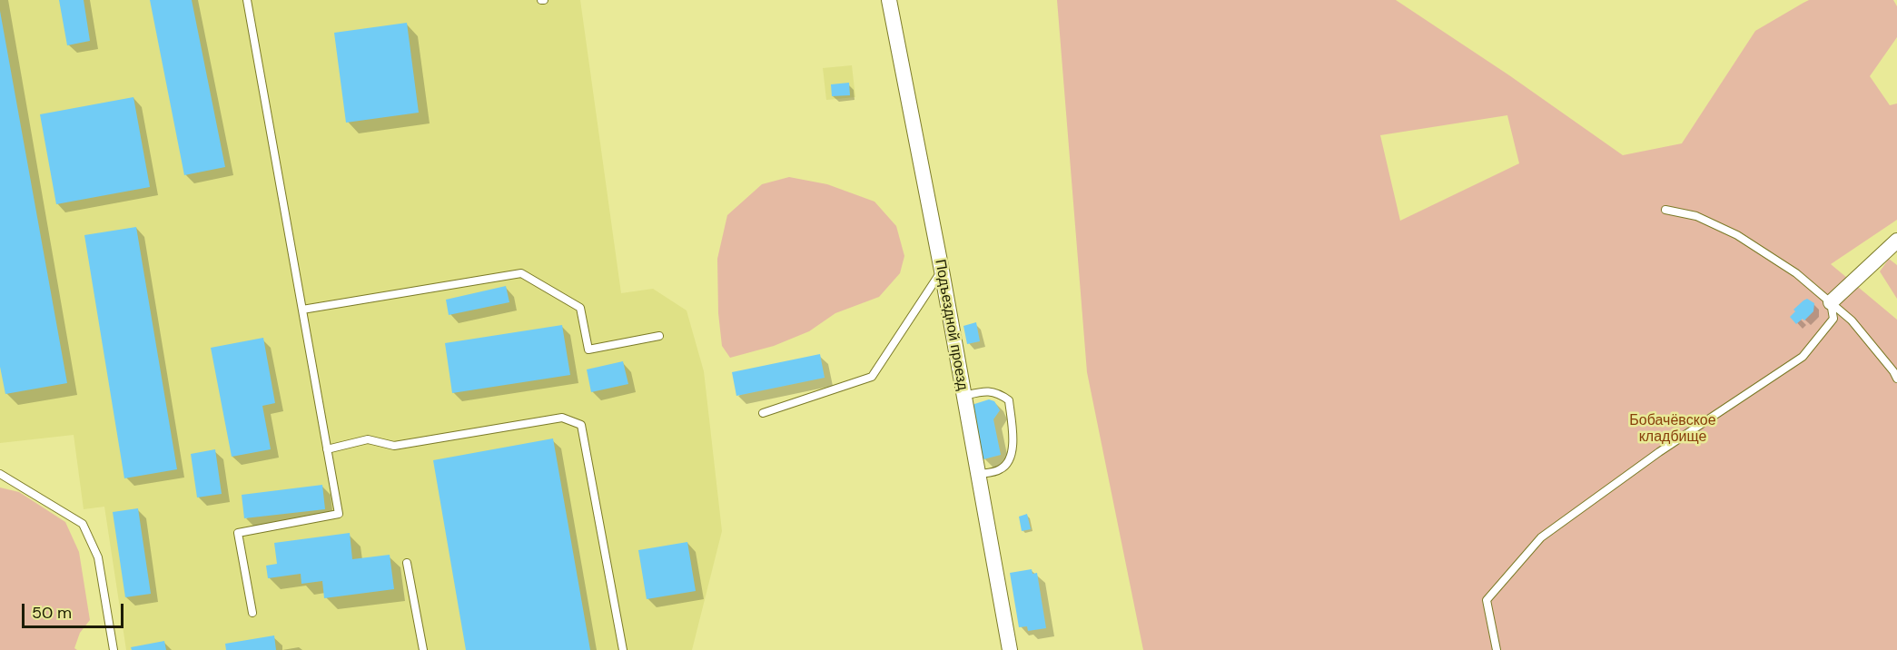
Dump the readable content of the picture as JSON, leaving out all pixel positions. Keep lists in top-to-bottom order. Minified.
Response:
{"streets":{"street":["Подъездной проезд"]},"parks":["Бобачёвское кладбище"],"scale_bar":"50 m"}
